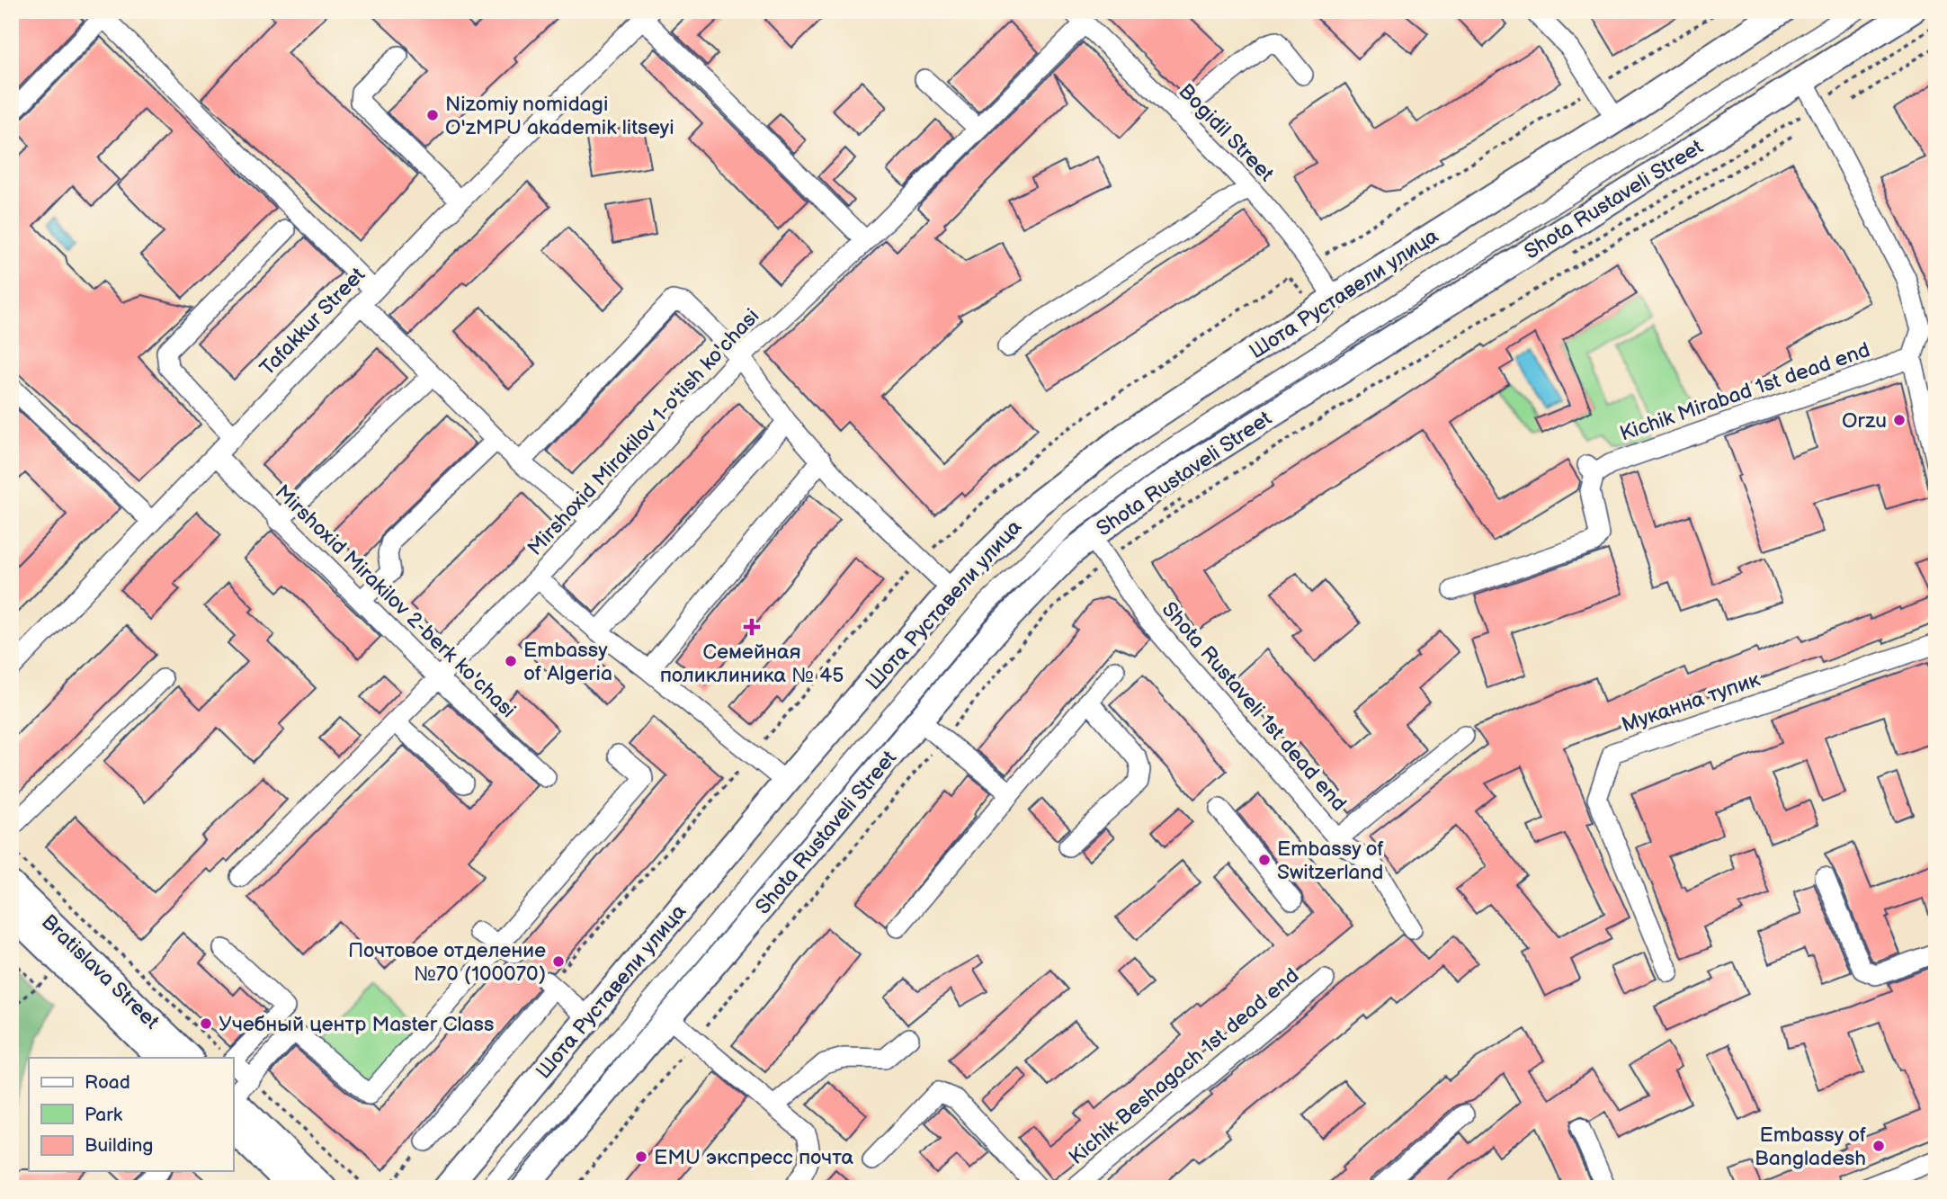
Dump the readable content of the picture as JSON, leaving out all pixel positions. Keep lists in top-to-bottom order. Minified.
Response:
{"streets":{"main road":["Shota Rustaveli Street","Шота Руставели улица","Bratislava Street"],"street":["Bogidil Street","Tafakkur Street","Kichik Mirabad 1st dead end","Mirshoxid Mirakilov 1-o'tish ko'chasi","Mirshoxid Mirakilov 2-berk ko'chasi","Муканна тупик","Shota Rustaveli 1st dead end","Kichik Beshagach 1st dead end"]},"crossings":[["Bogidil Street","Шота Руставели улица"],["Bogidil Street","Mirshoxid Mirakilov 1-o'tish ko'chasi"],["Shota Rustaveli Street","Shota Rustaveli 1st dead end"],["Tafakkur Street","Mirshoxid Mirakilov 2-berk ko'chasi"],["Mirshoxid Mirakilov 1-o'tish ko'chasi","Mirshoxid Mirakilov 2-berk ko'chasi"]],"places":{"other":["Nizomiy nomidagi O'zMPU akademik litseyi","Orzu","Embassy of Algeria","Embassy of Switzerland","Почтовое отделение №70 (100070)","Учебный центр Master Class","Embassy of Bangladesh","EMU экспресс почта"],"health":["Семейная поликлиника № 45"]},"legend":["Road","Park","Building"]}
